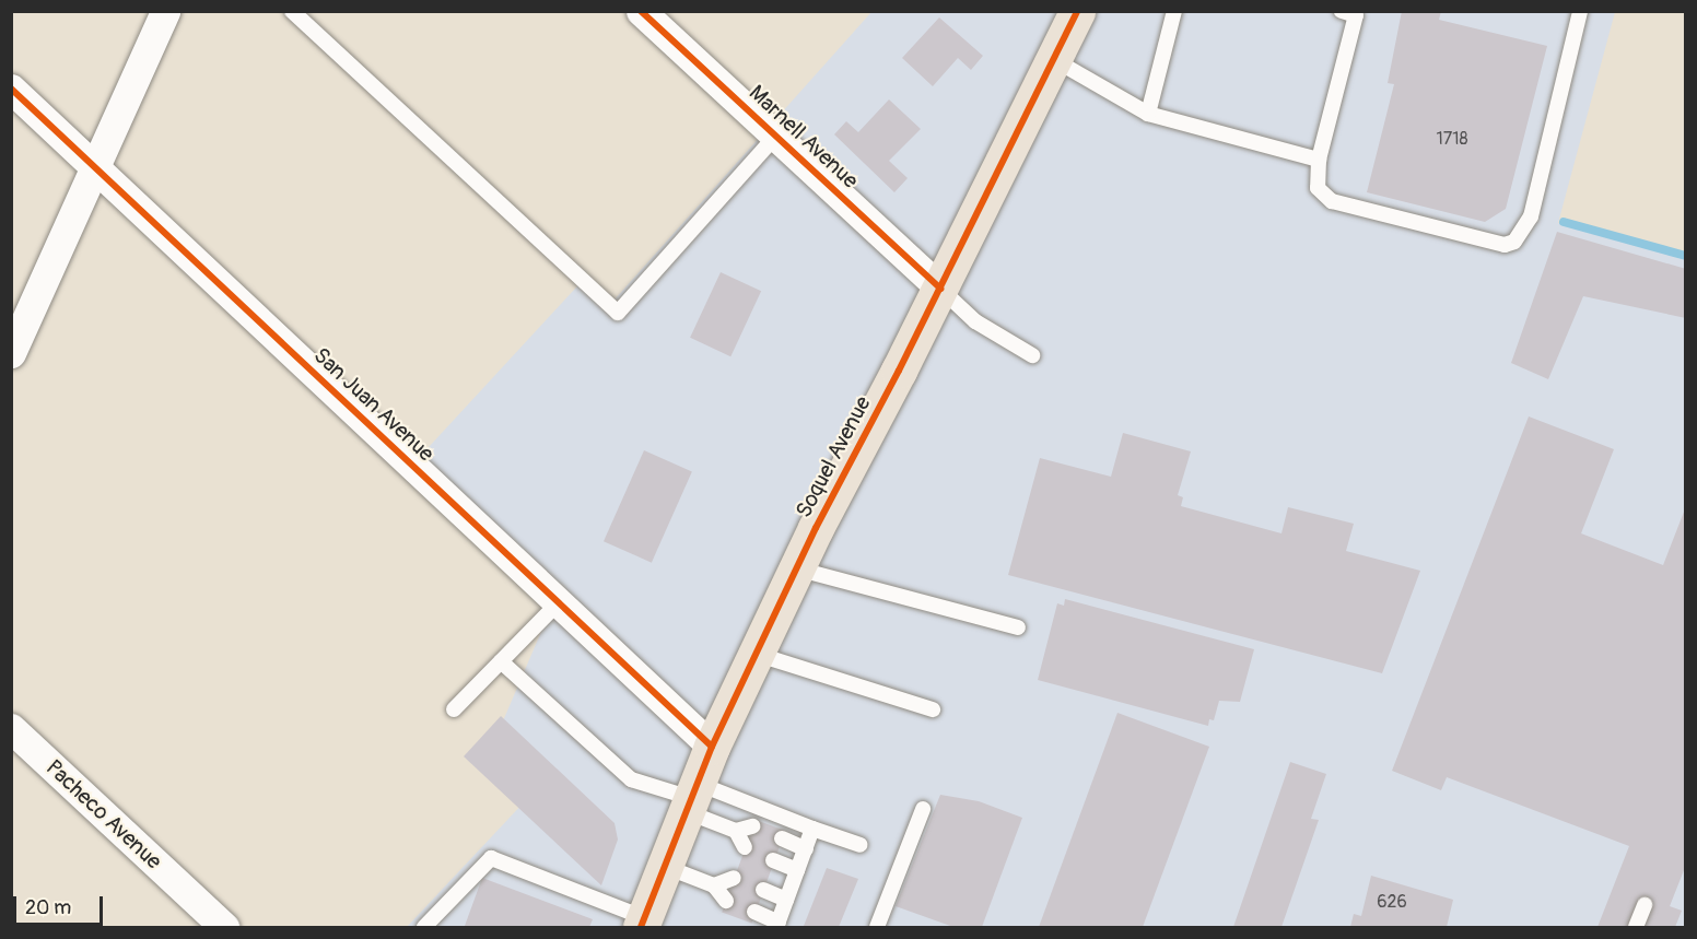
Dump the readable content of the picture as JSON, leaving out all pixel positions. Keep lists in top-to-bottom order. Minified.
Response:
{"streets":{"main road":["Soquel Avenue"],"street":["Marnell Avenue","San Juan Avenue","Pacheco Avenue"]},"crossings":[["Marnell Avenue","Soquel Avenue"],["San Juan Avenue","Soquel Avenue"]],"house_numbers":["1718","626"],"scale_bar":"20 m"}
